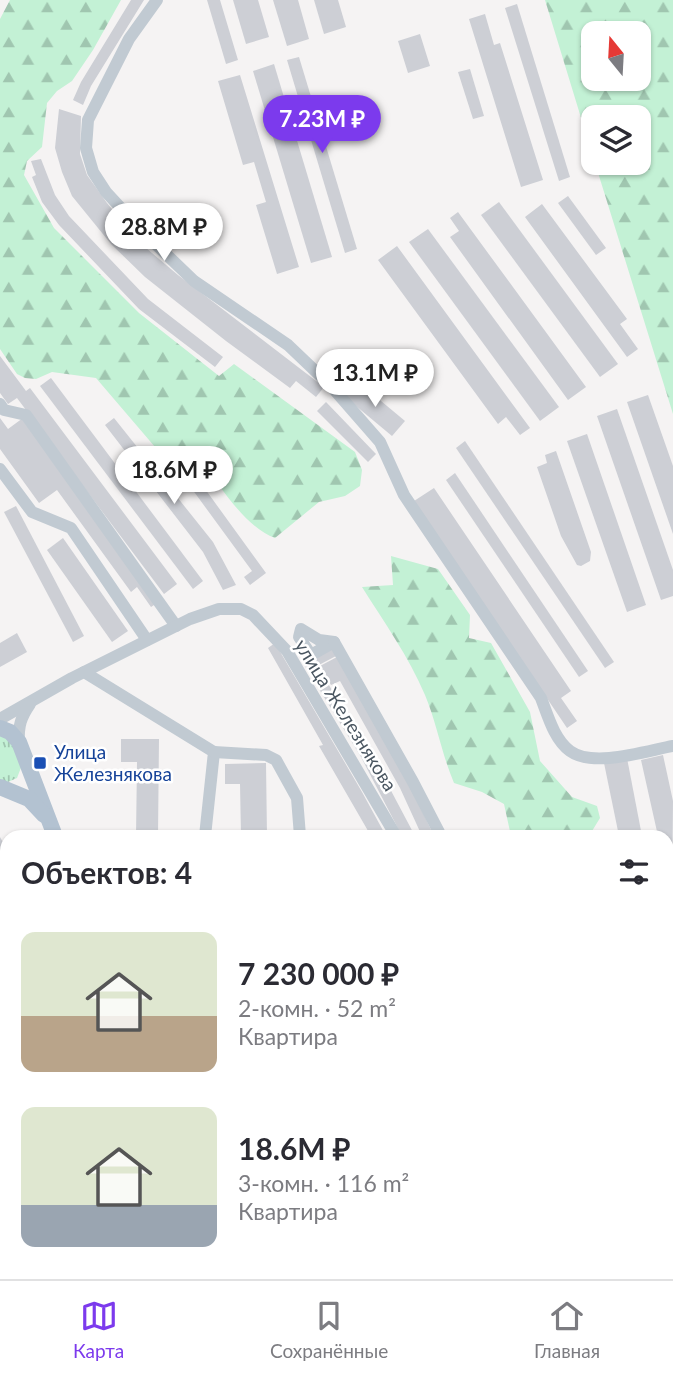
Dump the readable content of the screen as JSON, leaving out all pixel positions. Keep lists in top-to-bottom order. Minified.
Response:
{"streets":{"street":["улица Железнякова"]},"places":{"transit":["Улица Железнякова"]},"north":"top","page":{"price":["7.23M ₽","28.8M ₽","13.1M ₽","18.6M ₽"],"heading":"Объектов: 4","list":[{"name":"7 230 000 ₽","note":"2-комн. · 52 m² · Квартира"},{"name":"18.6M ₽","note":"3-комн. · 116 m² · Квартира"}],"tabs":["Карта","Сохранённые","Главная"]}}
